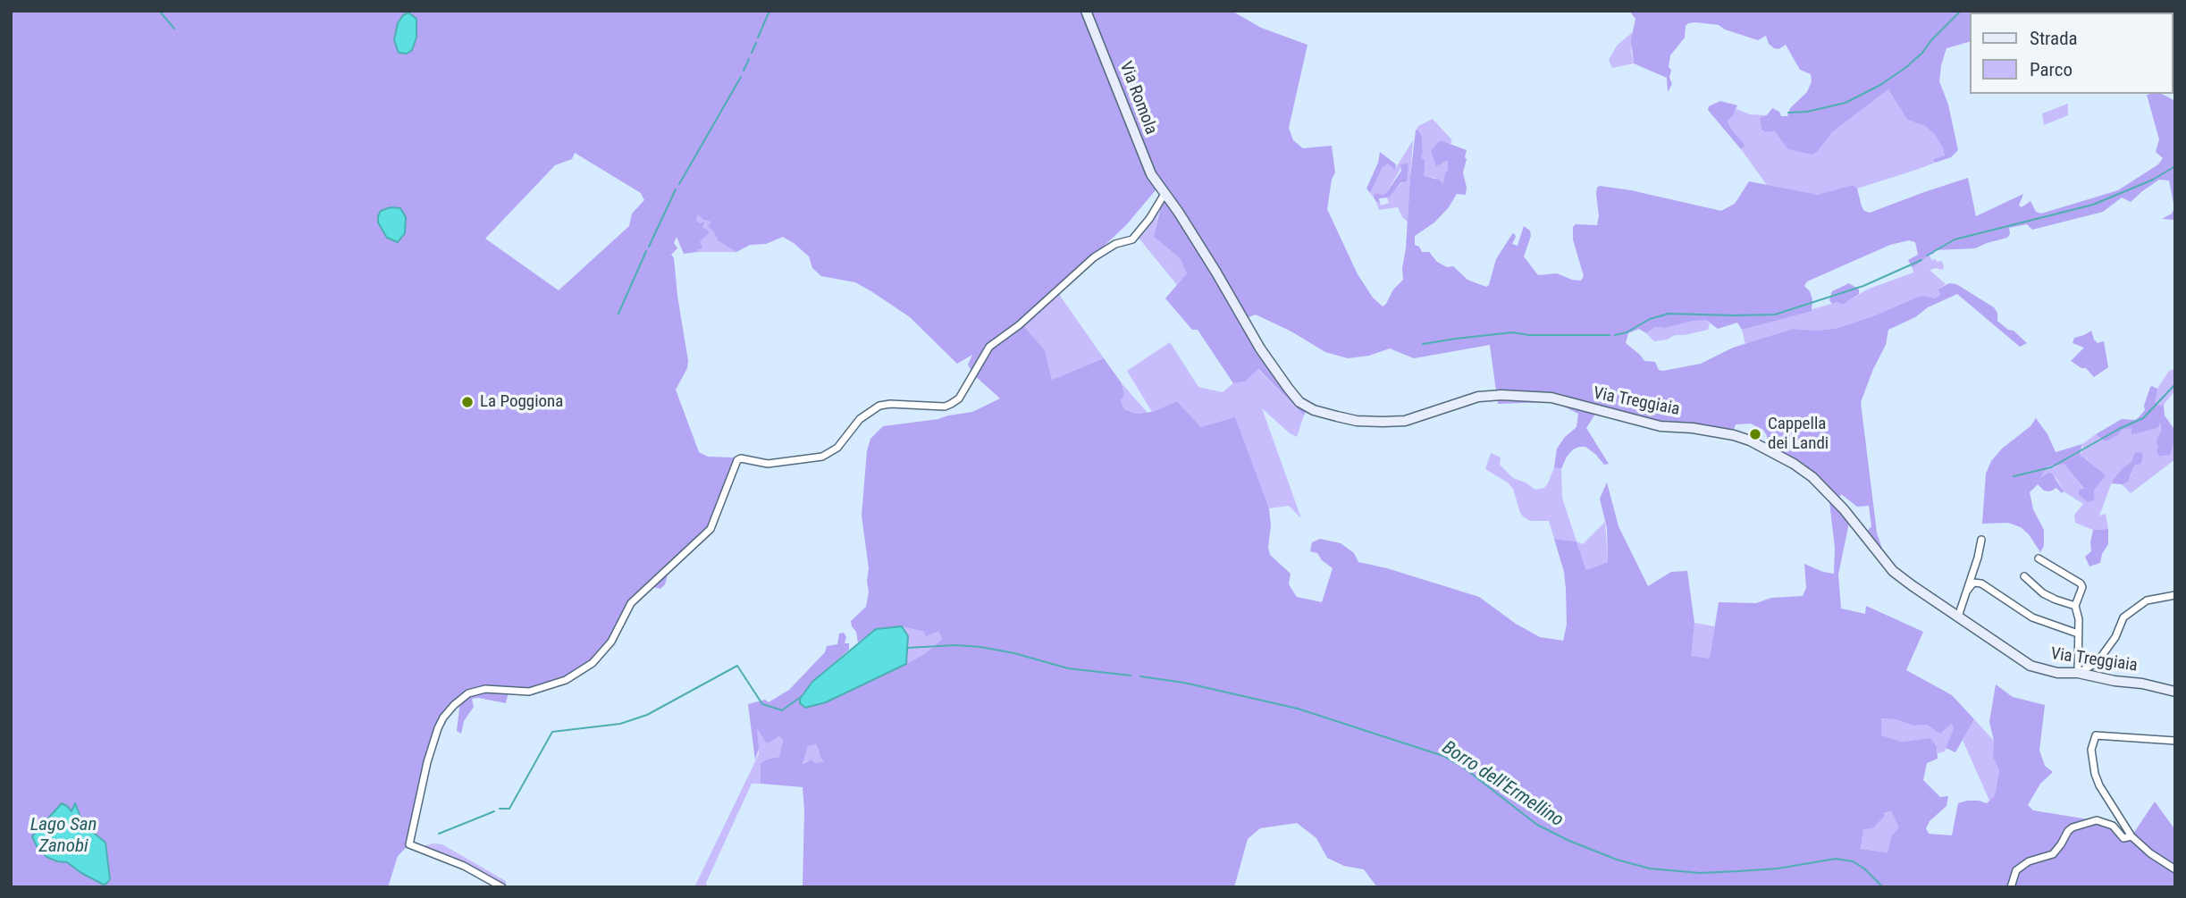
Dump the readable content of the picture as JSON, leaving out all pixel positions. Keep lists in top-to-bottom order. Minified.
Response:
{"streets":{"street":["Via Romola","Via Treggiaia"]},"crossings":[["Via Romola","Via Treggiaia"]],"water":["Borro dell'Ermellino","Lago San Zanobi"],"places":["La Poggiona","Cappella dei Landi"],"legend":["Strada","Parco"]}
